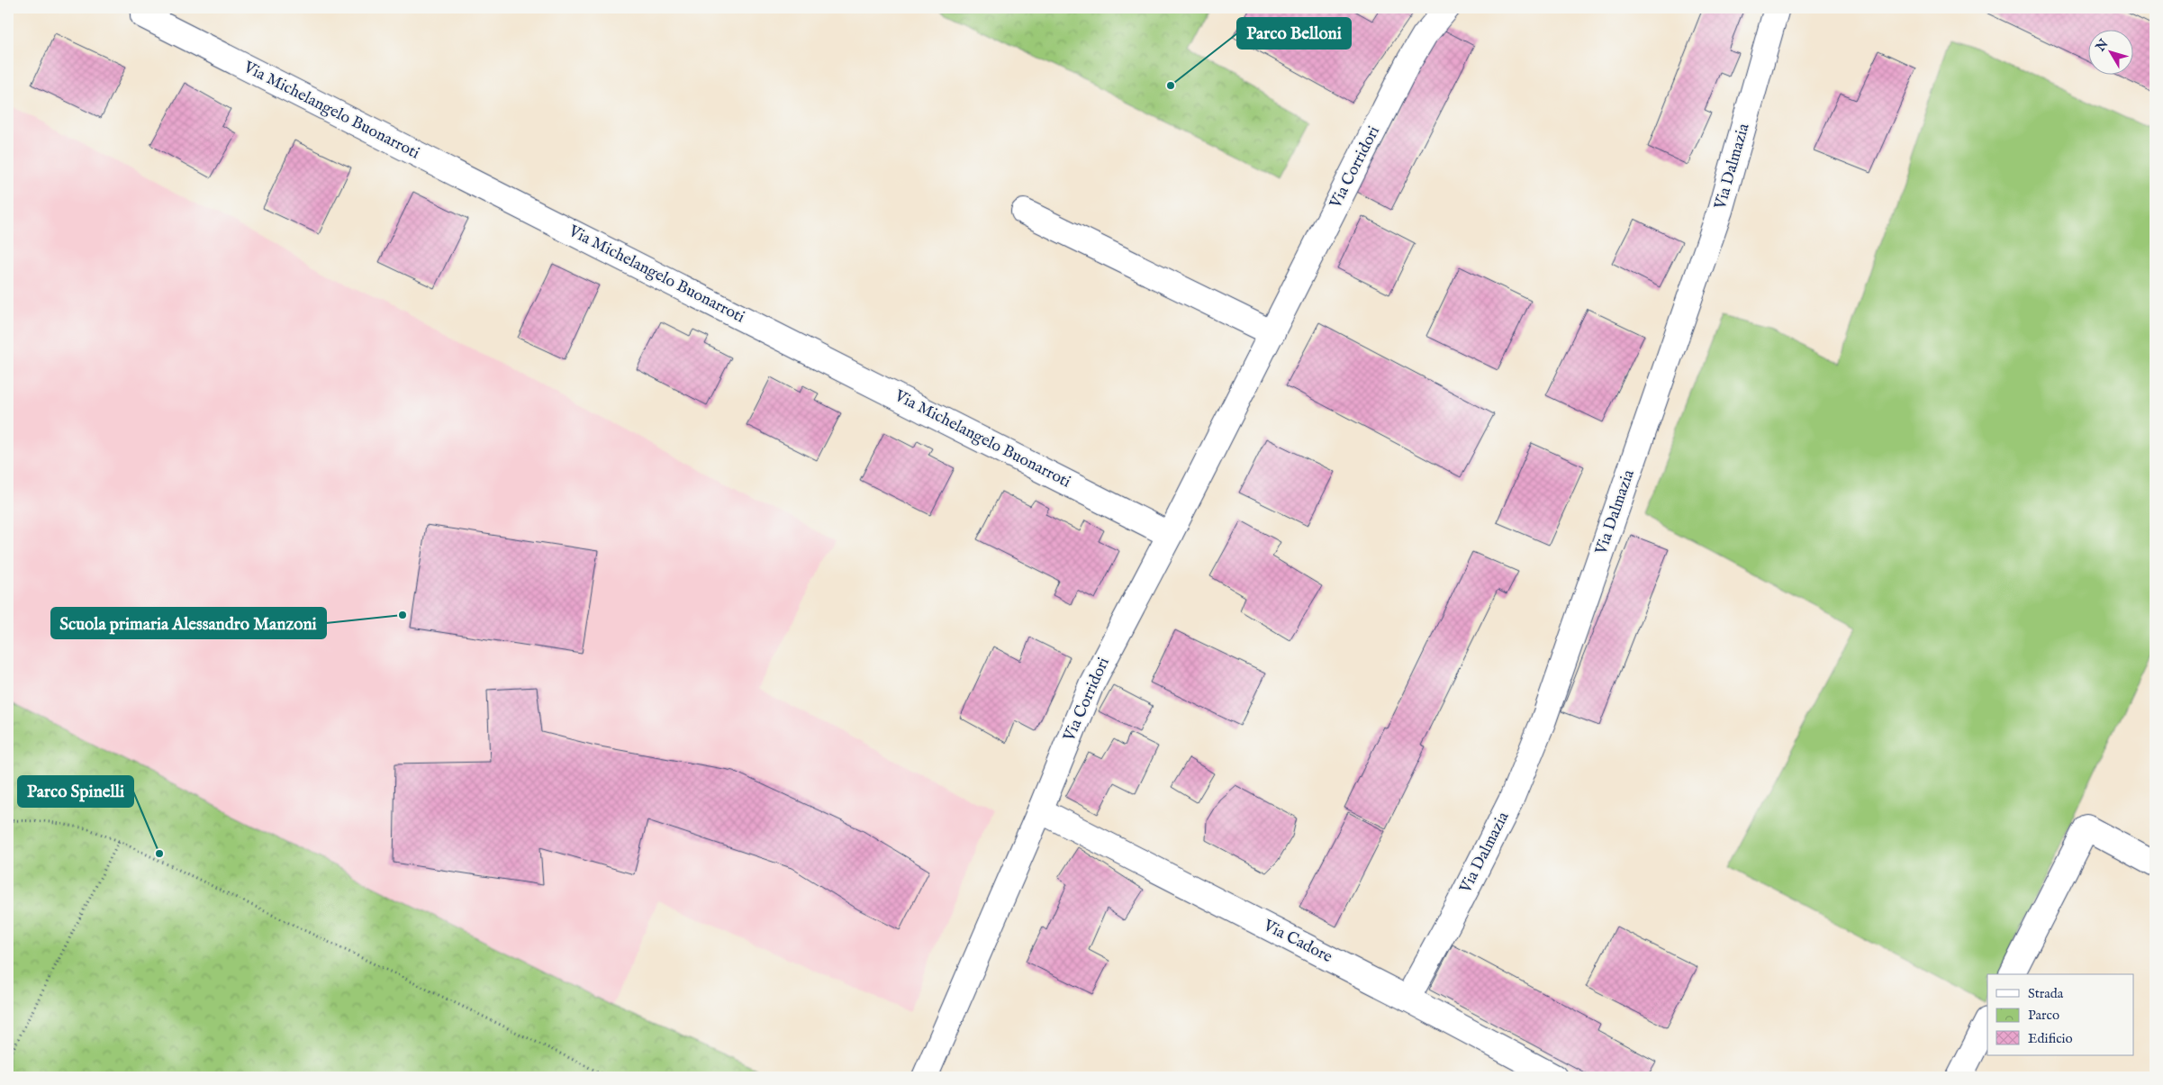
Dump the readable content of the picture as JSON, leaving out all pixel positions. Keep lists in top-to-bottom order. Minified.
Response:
{"streets":{"street":["Via Michelangelo Buonarroti","Via Dalmazia","Via Corridori","Via Cadore"]},"crossings":[["Via Michelangelo Buonarroti","Via Corridori"],["Via Dalmazia","Via Cadore"],["Via Corridori","Via Cadore"]],"places":["Parco Belloni","Scuola primaria Alessandro Manzoni","Parco Spinelli"],"legend":["Strada","Parco","Edificio"],"north":"top left"}
